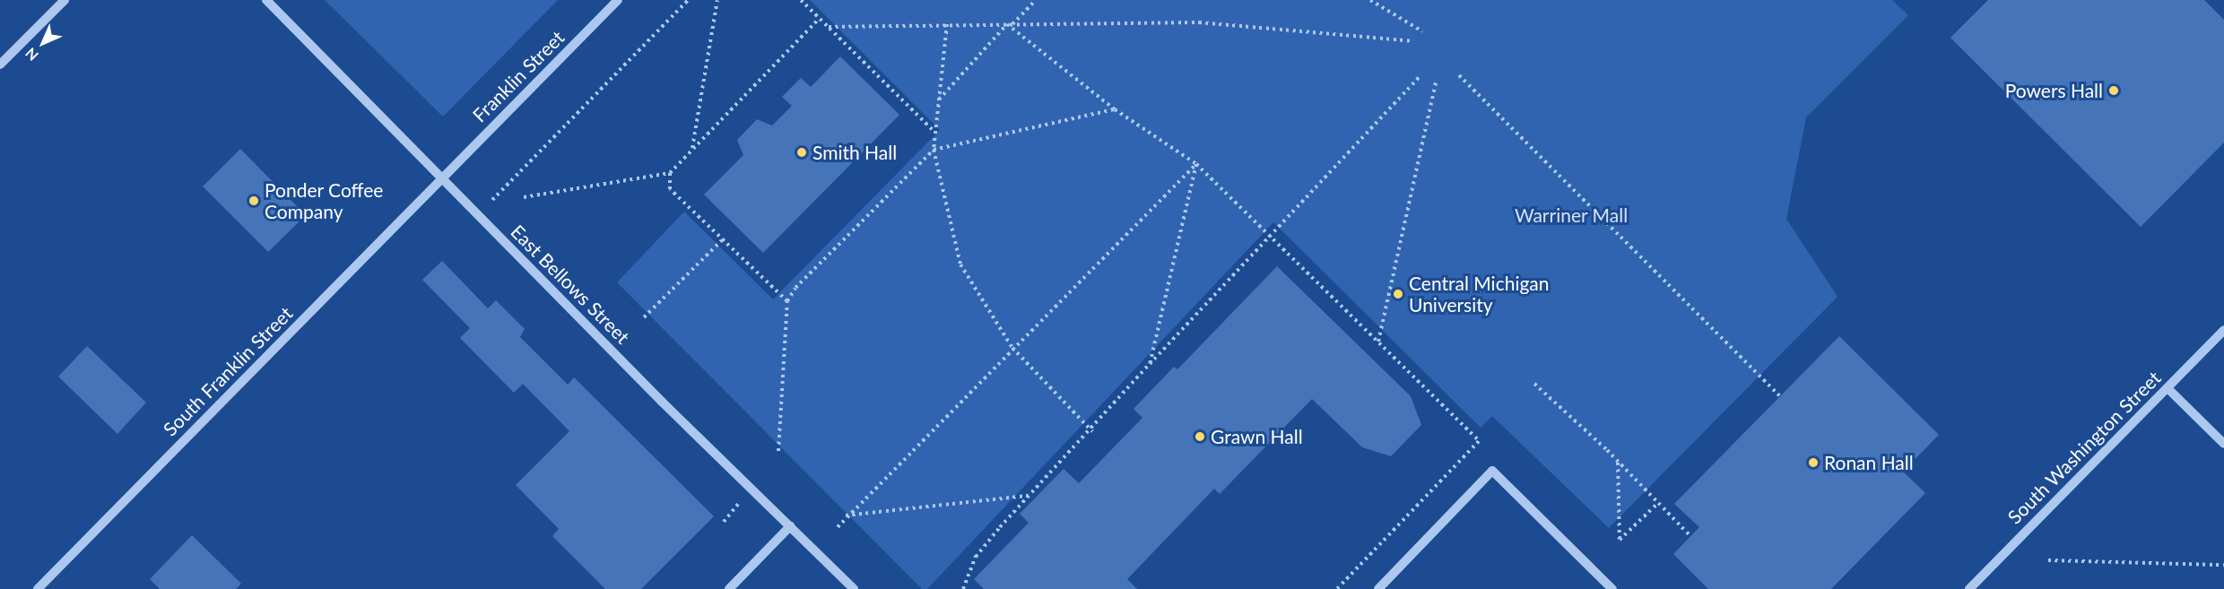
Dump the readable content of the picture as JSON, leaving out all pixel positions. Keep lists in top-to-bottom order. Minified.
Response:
{"streets":{"street":["Franklin Street","East Bellows Street","South Franklin Street","South Washington Street"]},"crossings":[["Franklin Street","East Bellows Street"],["Franklin Street","South Franklin Street"],["East Bellows Street","South Franklin Street"]],"parks":["Warriner Mall"],"places":["Powers Hall","Smith Hall","Ponder Coffee Company","Central Michigan University","Grawn Hall","Ronan Hall"],"north":"bottom left"}
